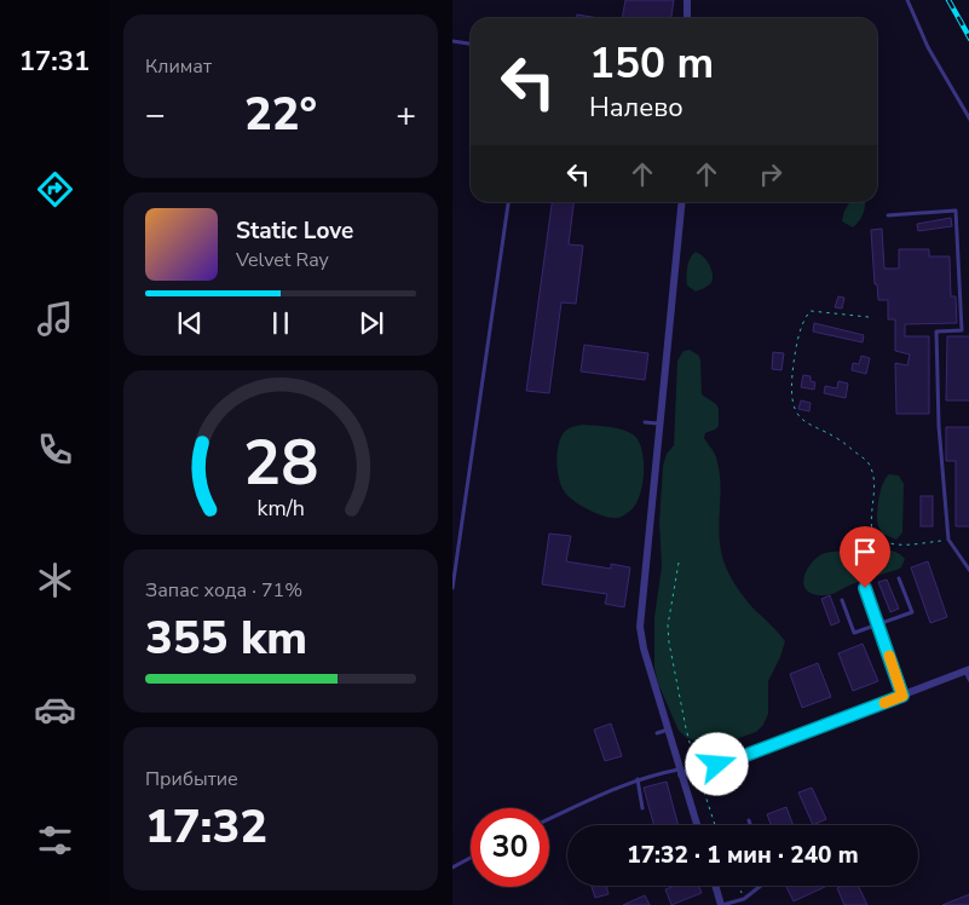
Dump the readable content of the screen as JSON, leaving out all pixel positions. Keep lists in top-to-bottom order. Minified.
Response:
{"page":{"tabs":"17:31","tile":["Климат",["Запас хода · 71%","355 km"],["Прибытие","17:32"]],"turn":["150 m","Налево"],"heat":["−","22°","+"],"song":["Static Love","Velvet Ray"],"limit":"30","trip":"17:32 · 1 мин · 240 m","gauge":["28","km/h"]}}
